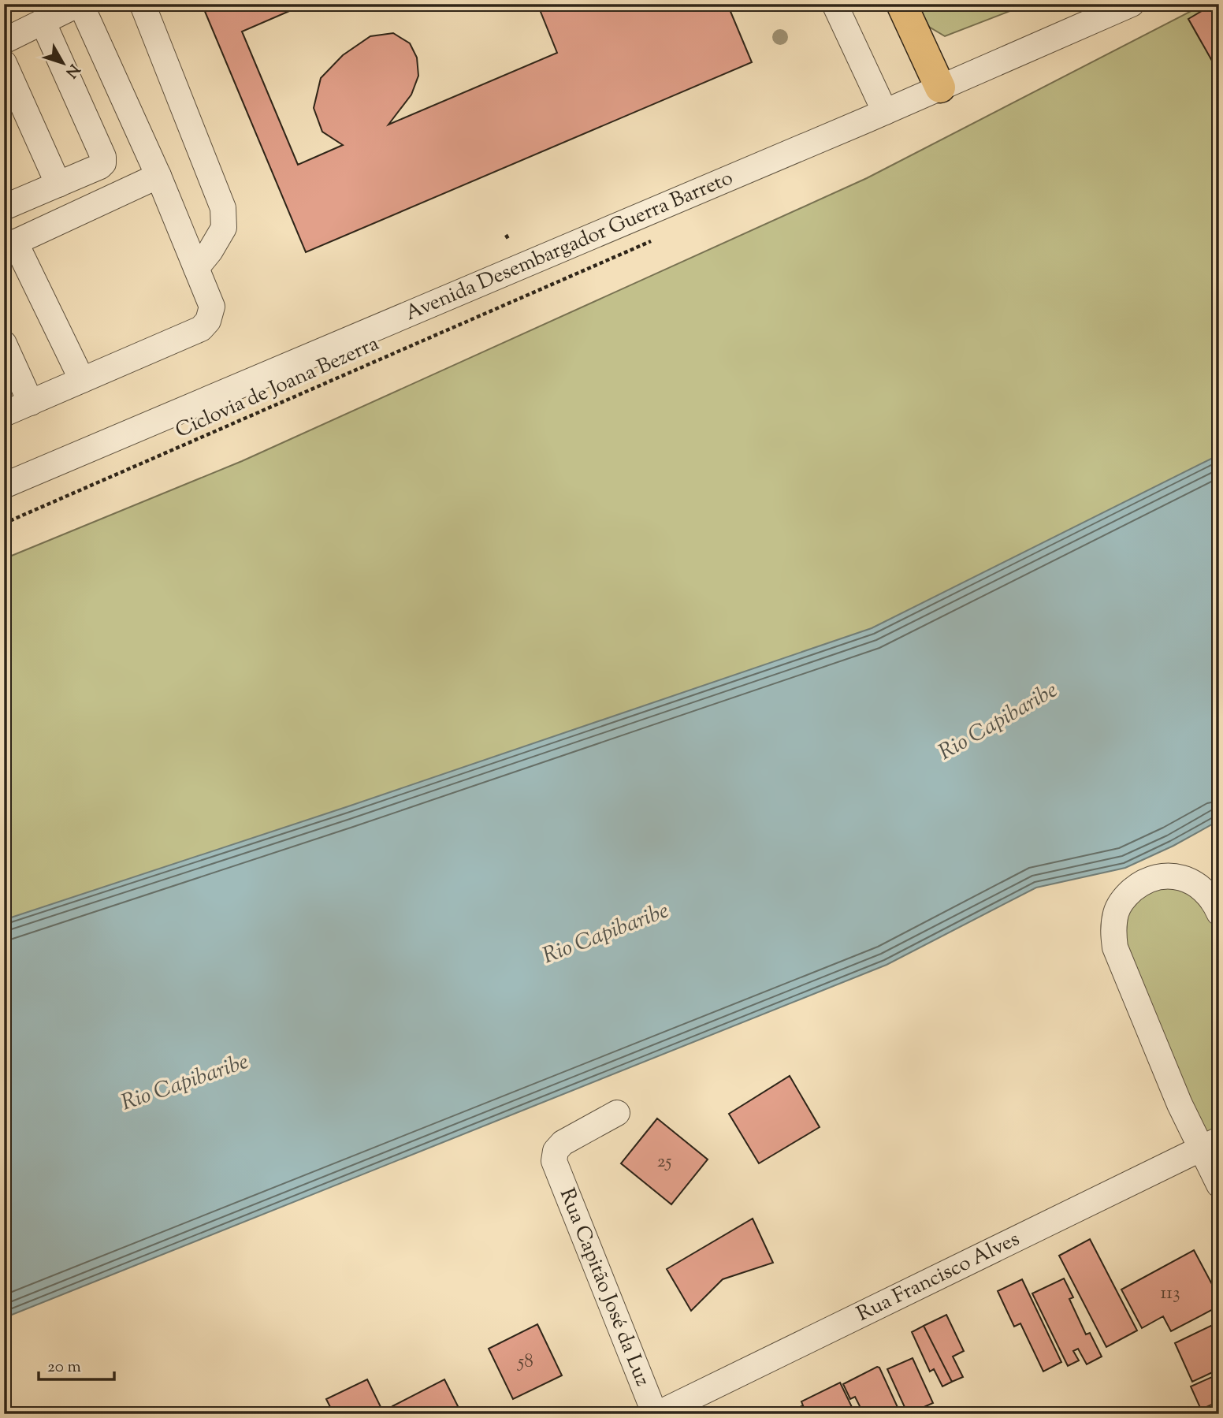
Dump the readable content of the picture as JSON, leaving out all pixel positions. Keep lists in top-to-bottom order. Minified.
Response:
{"streets":{"street":["Avenida Desembargador Guerra Barreto","Rua Francisco Alves","Rua Capitão José da Luz"],"path":["Ciclovia de Joana Bezerra"]},"crossings":[["Rua Francisco Alves","Rua Capitão José da Luz"]],"water":["Rio Capibaribe"],"house_numbers":["25","113","58"],"scale_bar":"20 m","north":"bottom right"}
